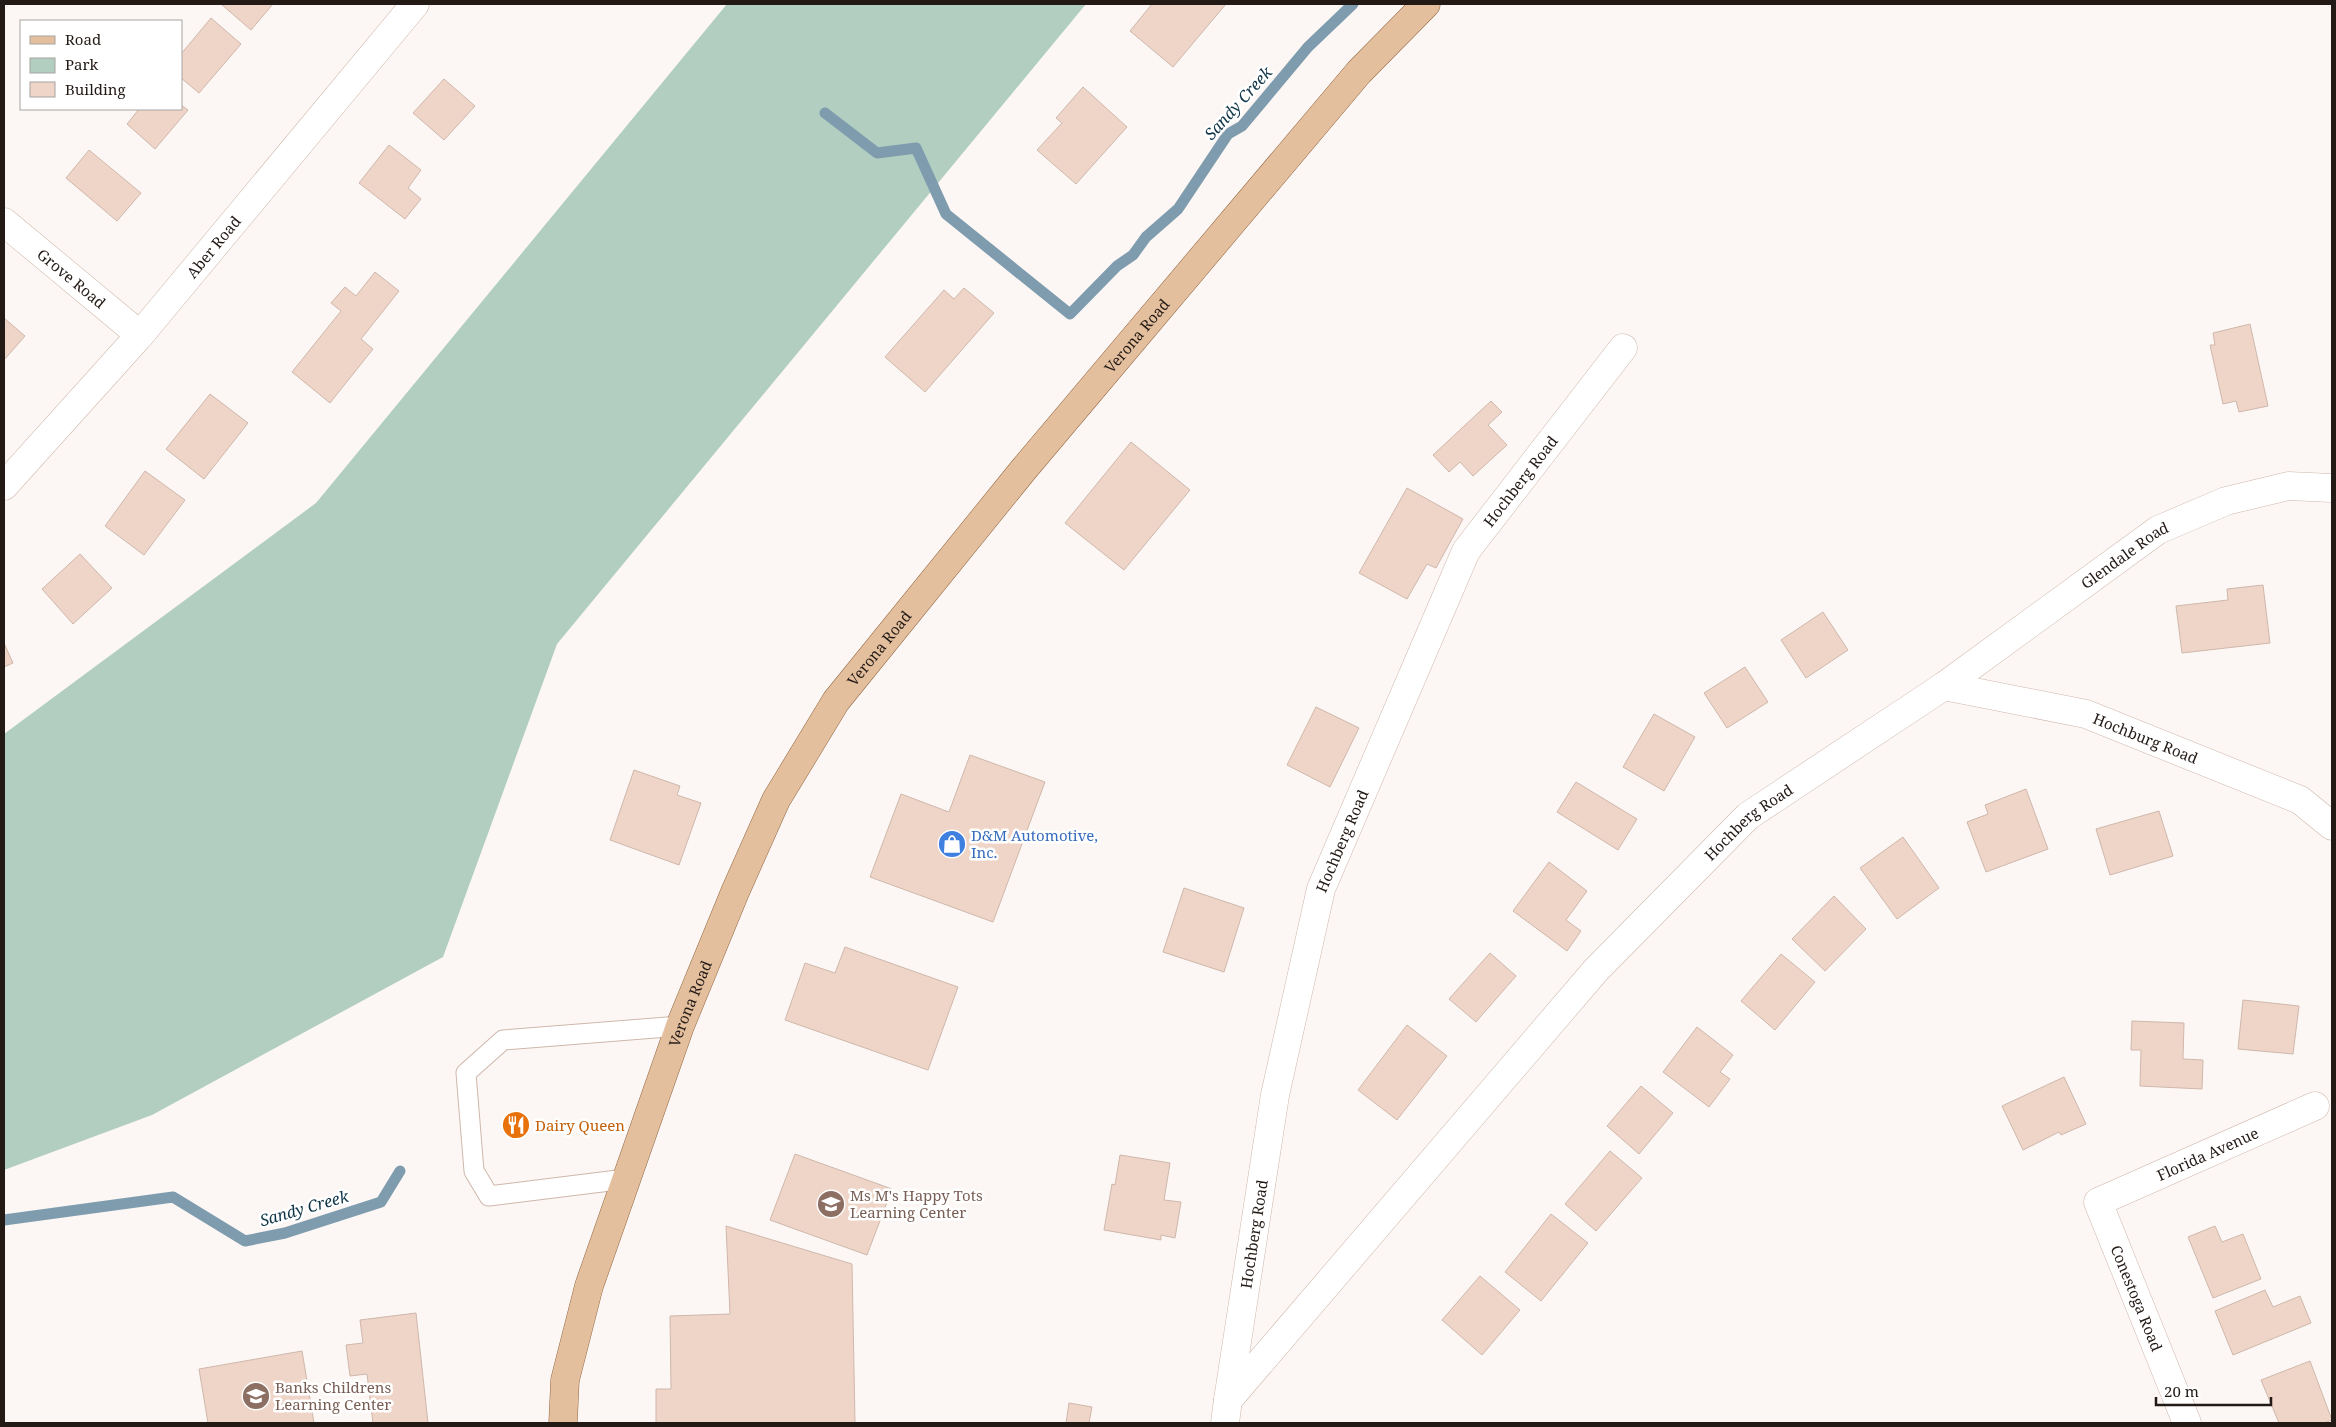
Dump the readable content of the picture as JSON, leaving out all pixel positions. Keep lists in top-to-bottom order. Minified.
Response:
{"streets":{"main road":["Verona Road"],"street":["Aber Road","Grove Road","Hochberg Road","Glendale Road","Hochburg Road","Florida Avenue","Conestoga Road"]},"crossings":[["Aber Road","Grove Road"],["Hochberg Road","Glendale Road"],["Hochberg Road","Hochburg Road"],["Glendale Road","Hochburg Road"],["Florida Avenue","Conestoga Road"]],"water":["Sandy Creek"],"places":{"shop":["D&M Automotive, Inc."],"restaurant":["Dairy Queen"],"school or university":["Ms M's Happy Tots Learning Center","Banks Childrens Learning Center"]},"legend":["Road","Park","Building"],"scale_bar":"20 m"}
